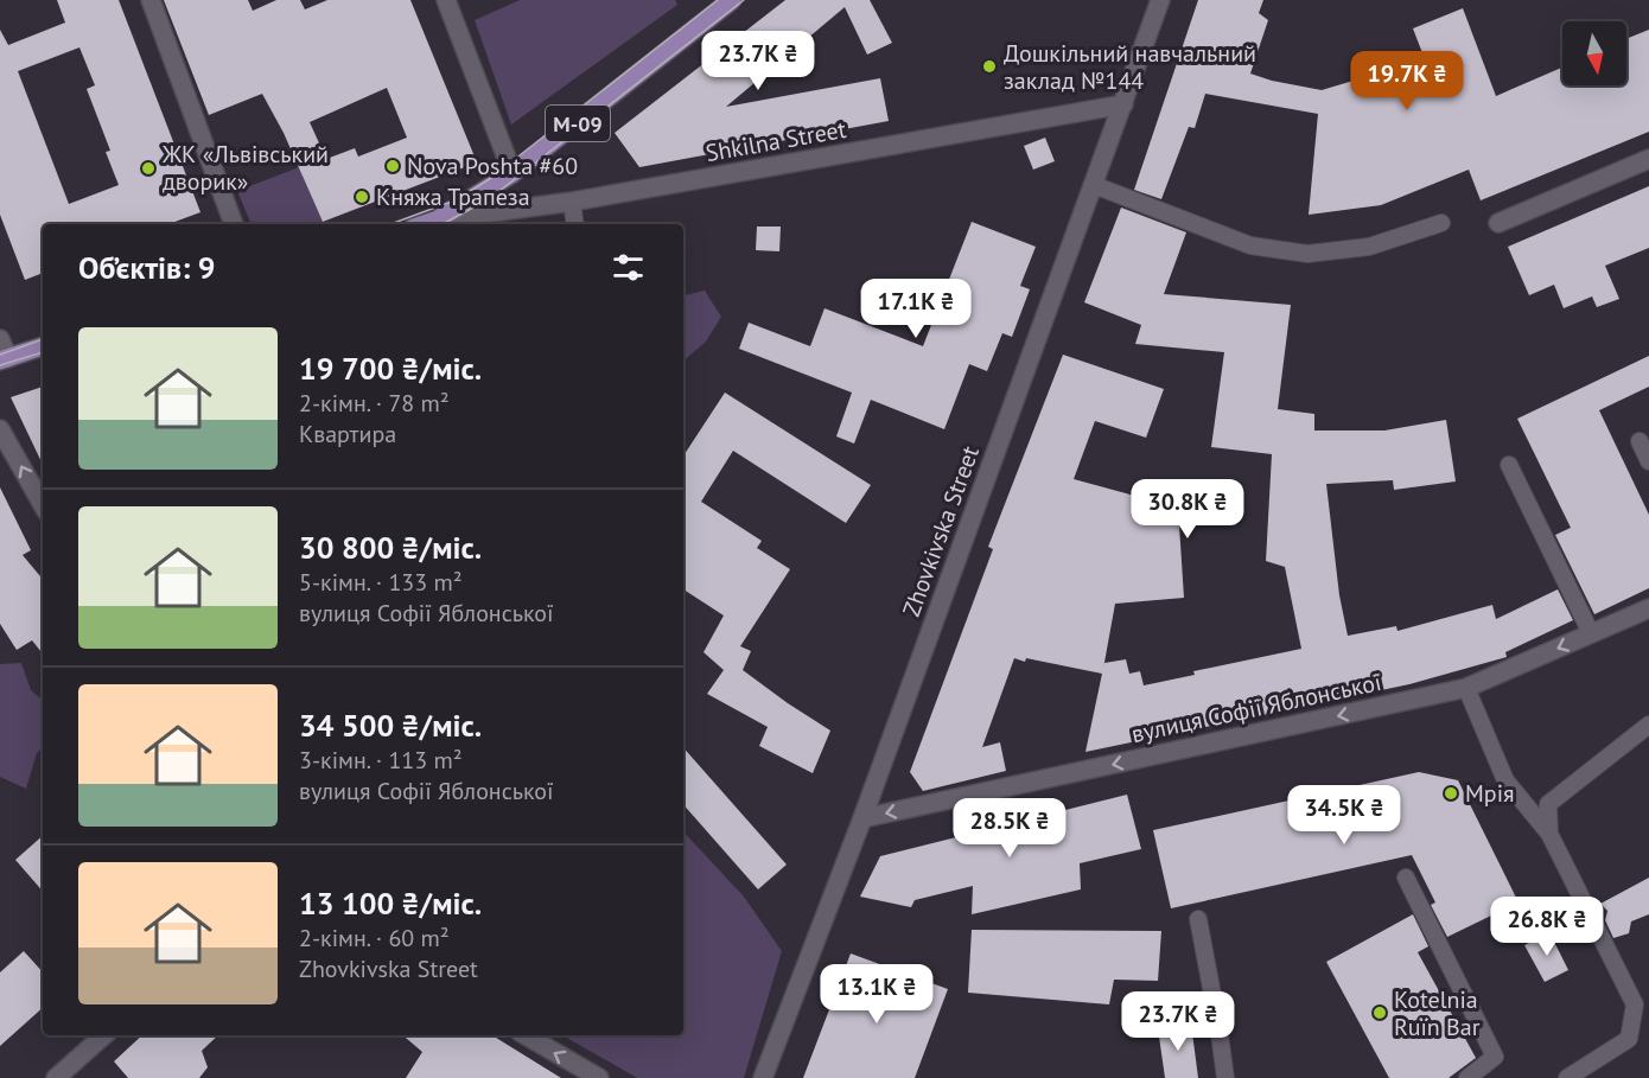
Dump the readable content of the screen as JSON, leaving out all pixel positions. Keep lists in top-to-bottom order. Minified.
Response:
{"streets":{"main road":["М-09"],"street":["Shkilna Street","Zhovkivska Street","вулиця Софії Яблонської"]},"crossings":[["М-09","Shkilna Street"],["Shkilna Street","Zhovkivska Street"],["Zhovkivska Street","вулиця Софії Яблонської"]],"one_way":["вулиця Софії Яблонської"],"places":["Дошкільний навчальний заклад №144","Nova Poshta #60","ЖК «Львівський дворик»","Княжа Трапеза","Мрія","Kotelnia Ruïn Bar"],"north":"bottom","page":{"price":["23.7K ₴","19.7K ₴","17.1K ₴","30.8K ₴","34.5K ₴","28.5K ₴","26.8K ₴","13.1K ₴","23.7K ₴"],"heading":"Об’єктів: 9","list":[{"name":"19 700 ₴/міс.","note":"2-кімн. · 78 m² · Квартира"},{"name":"30 800 ₴/міс.","note":"5-кімн. · 133 m² · вулиця Софії Яблонської"},{"name":"34 500 ₴/міс.","note":"3-кімн. · 113 m² · вулиця Софії Яблонської"},{"name":"13 100 ₴/міс.","note":"2-кімн. · 60 m² · Zhovkivska Street"}]}}
